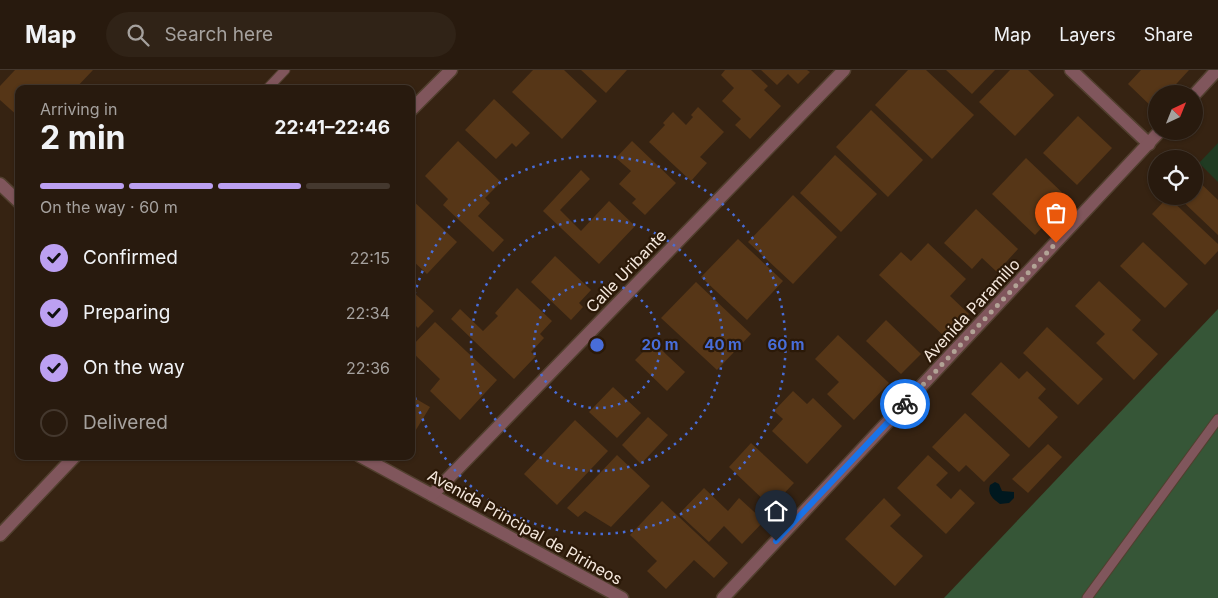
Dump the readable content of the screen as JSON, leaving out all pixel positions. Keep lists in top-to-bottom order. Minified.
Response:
{"streets":{"street":["Calle Uribante","Avenida Paramillo","Avenida Principal de Pirineos"]},"crossings":[["Calle Uribante","Avenida Principal de Pirineos"]],"north":"top right","page":{"header":"Map","search":"Search here","nav":["Map","Layers","Share"],"heading":["2 min","Arriving in","22:41–22:46"],"bar":"On the way · 60 m","list":[["Confirmed","22:15"],["Preparing","22:34"],["On the way","22:36"],"Delivered"]},"rings":["20 m","40 m","60 m"]}
